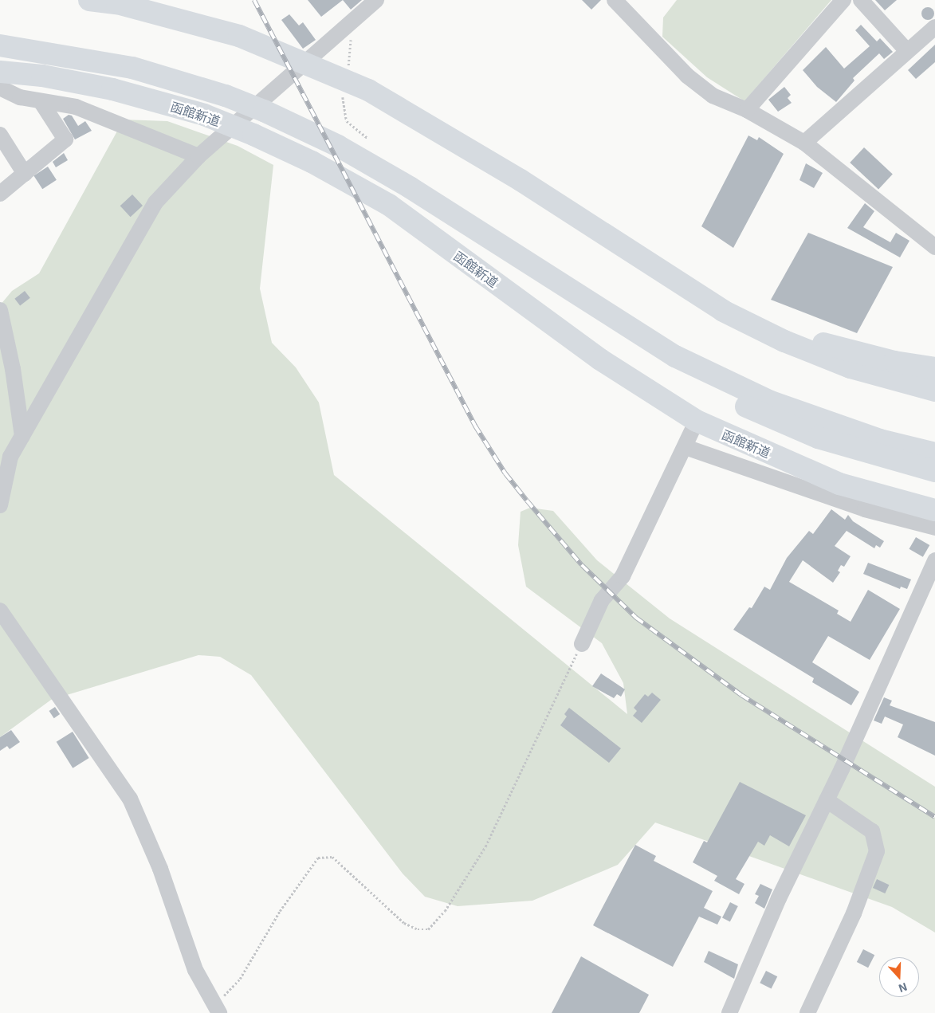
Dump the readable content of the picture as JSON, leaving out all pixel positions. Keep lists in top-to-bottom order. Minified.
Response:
{"streets":{"highway":["函館新道"]},"north":"bottom"}
